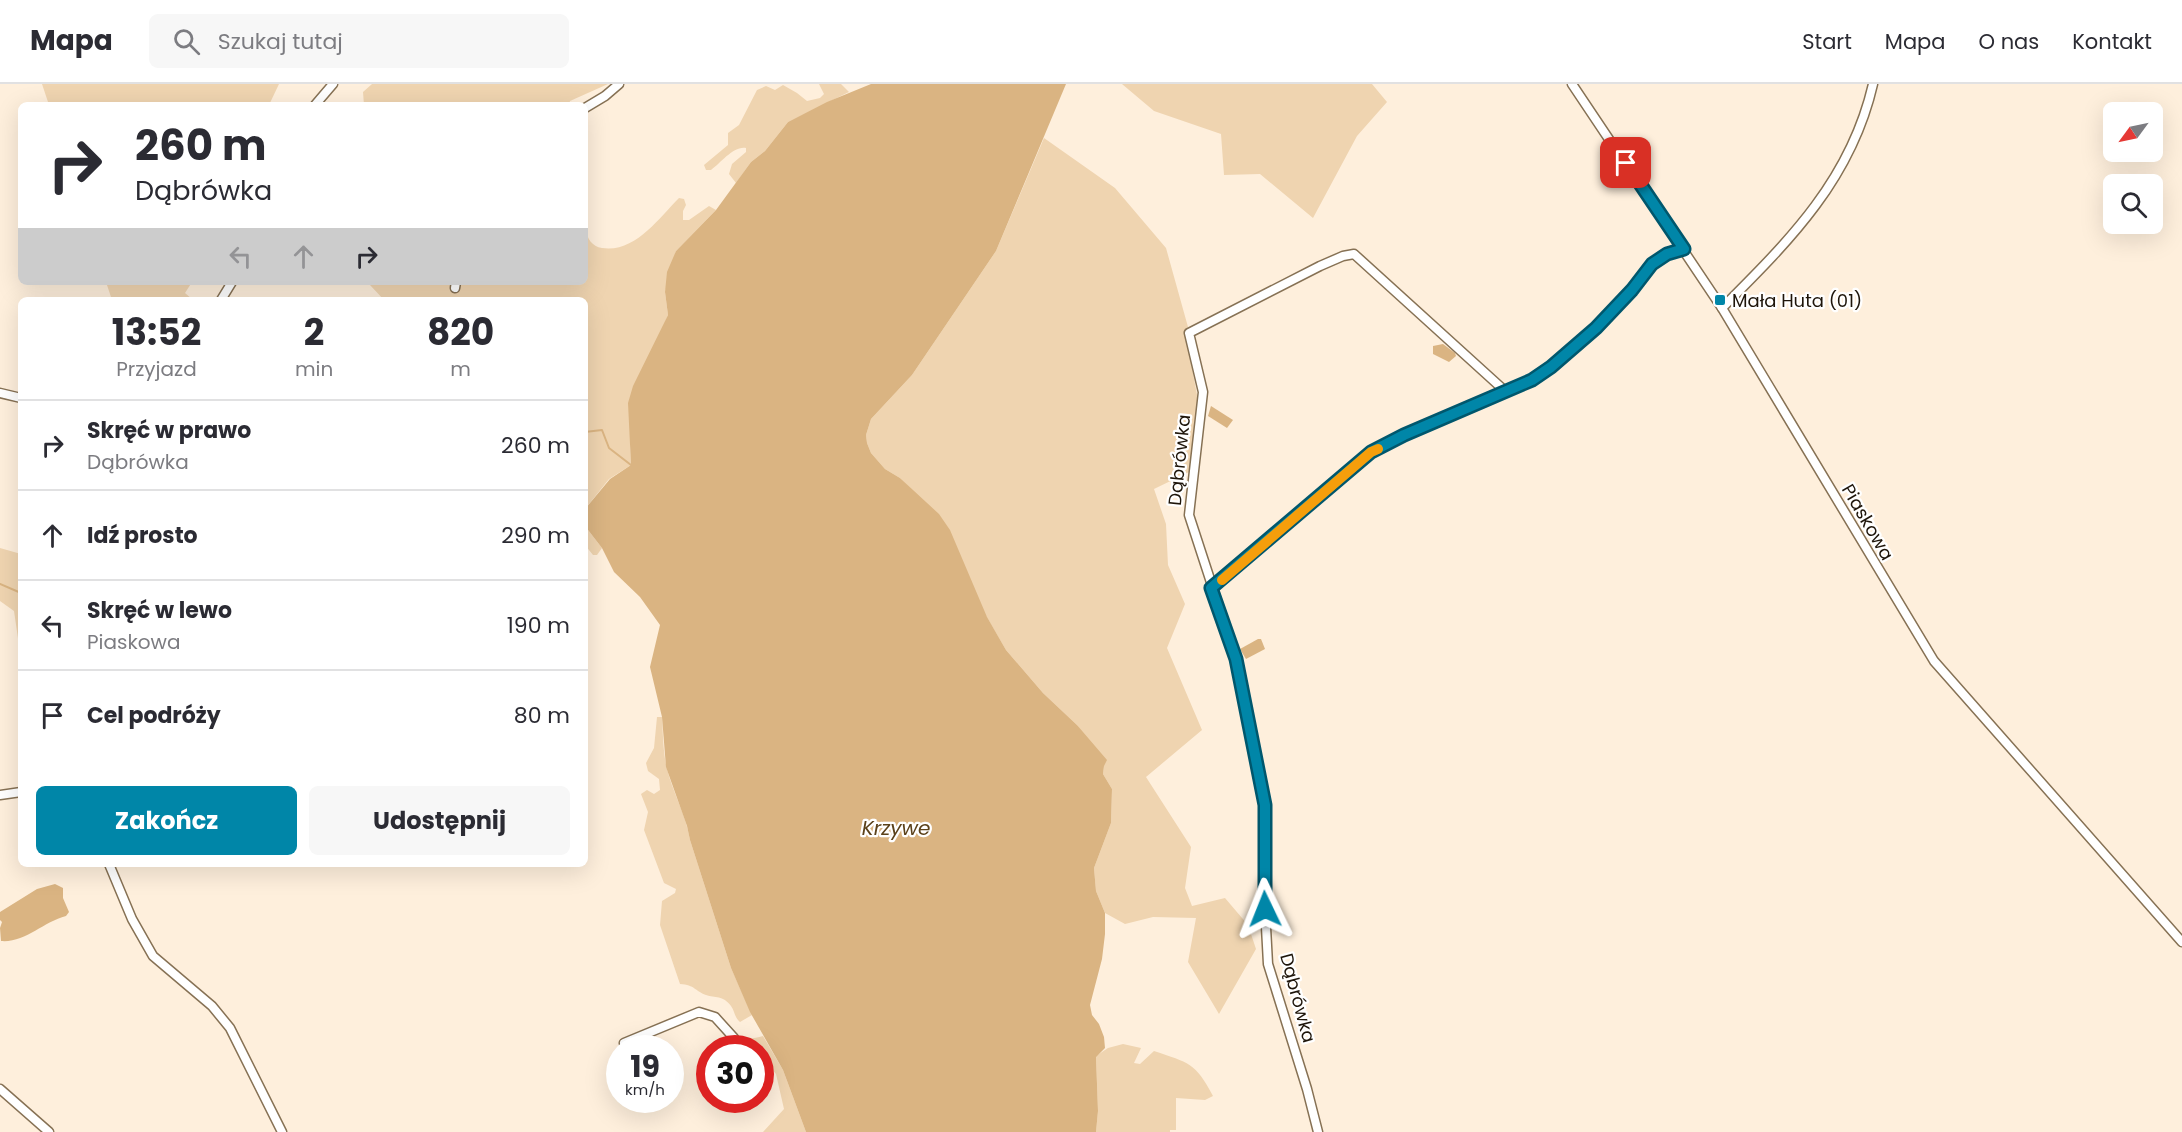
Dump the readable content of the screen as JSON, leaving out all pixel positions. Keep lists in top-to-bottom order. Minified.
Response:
{"streets":{"street":["Dąbrówka","Piaskowa"]},"water":["Krzywe"],"places":{"transit":["Mała Huta (01)"]},"north":"bottom left","page":{"header":"Mapa","search":"Szukaj tutaj","nav":["Start","Mapa","O nas","Kontakt"],"turn":["260 m","Dąbrówka"],"eta":["13:52","Przyjazd","2","min","820","m"],"list":[{"name":"Skręć w prawo","note":"Dąbrówka","value":"260 m"},{"name":"Idź prosto","value":"290 m"},{"name":"Skręć w lewo","note":"Piaskowa","value":"190 m"},{"name":"Cel podróży","value":"80 m"}],"buttons":["Zakończ","Udostępnij"],"speed":"19 km/h","limit":"30"}}
